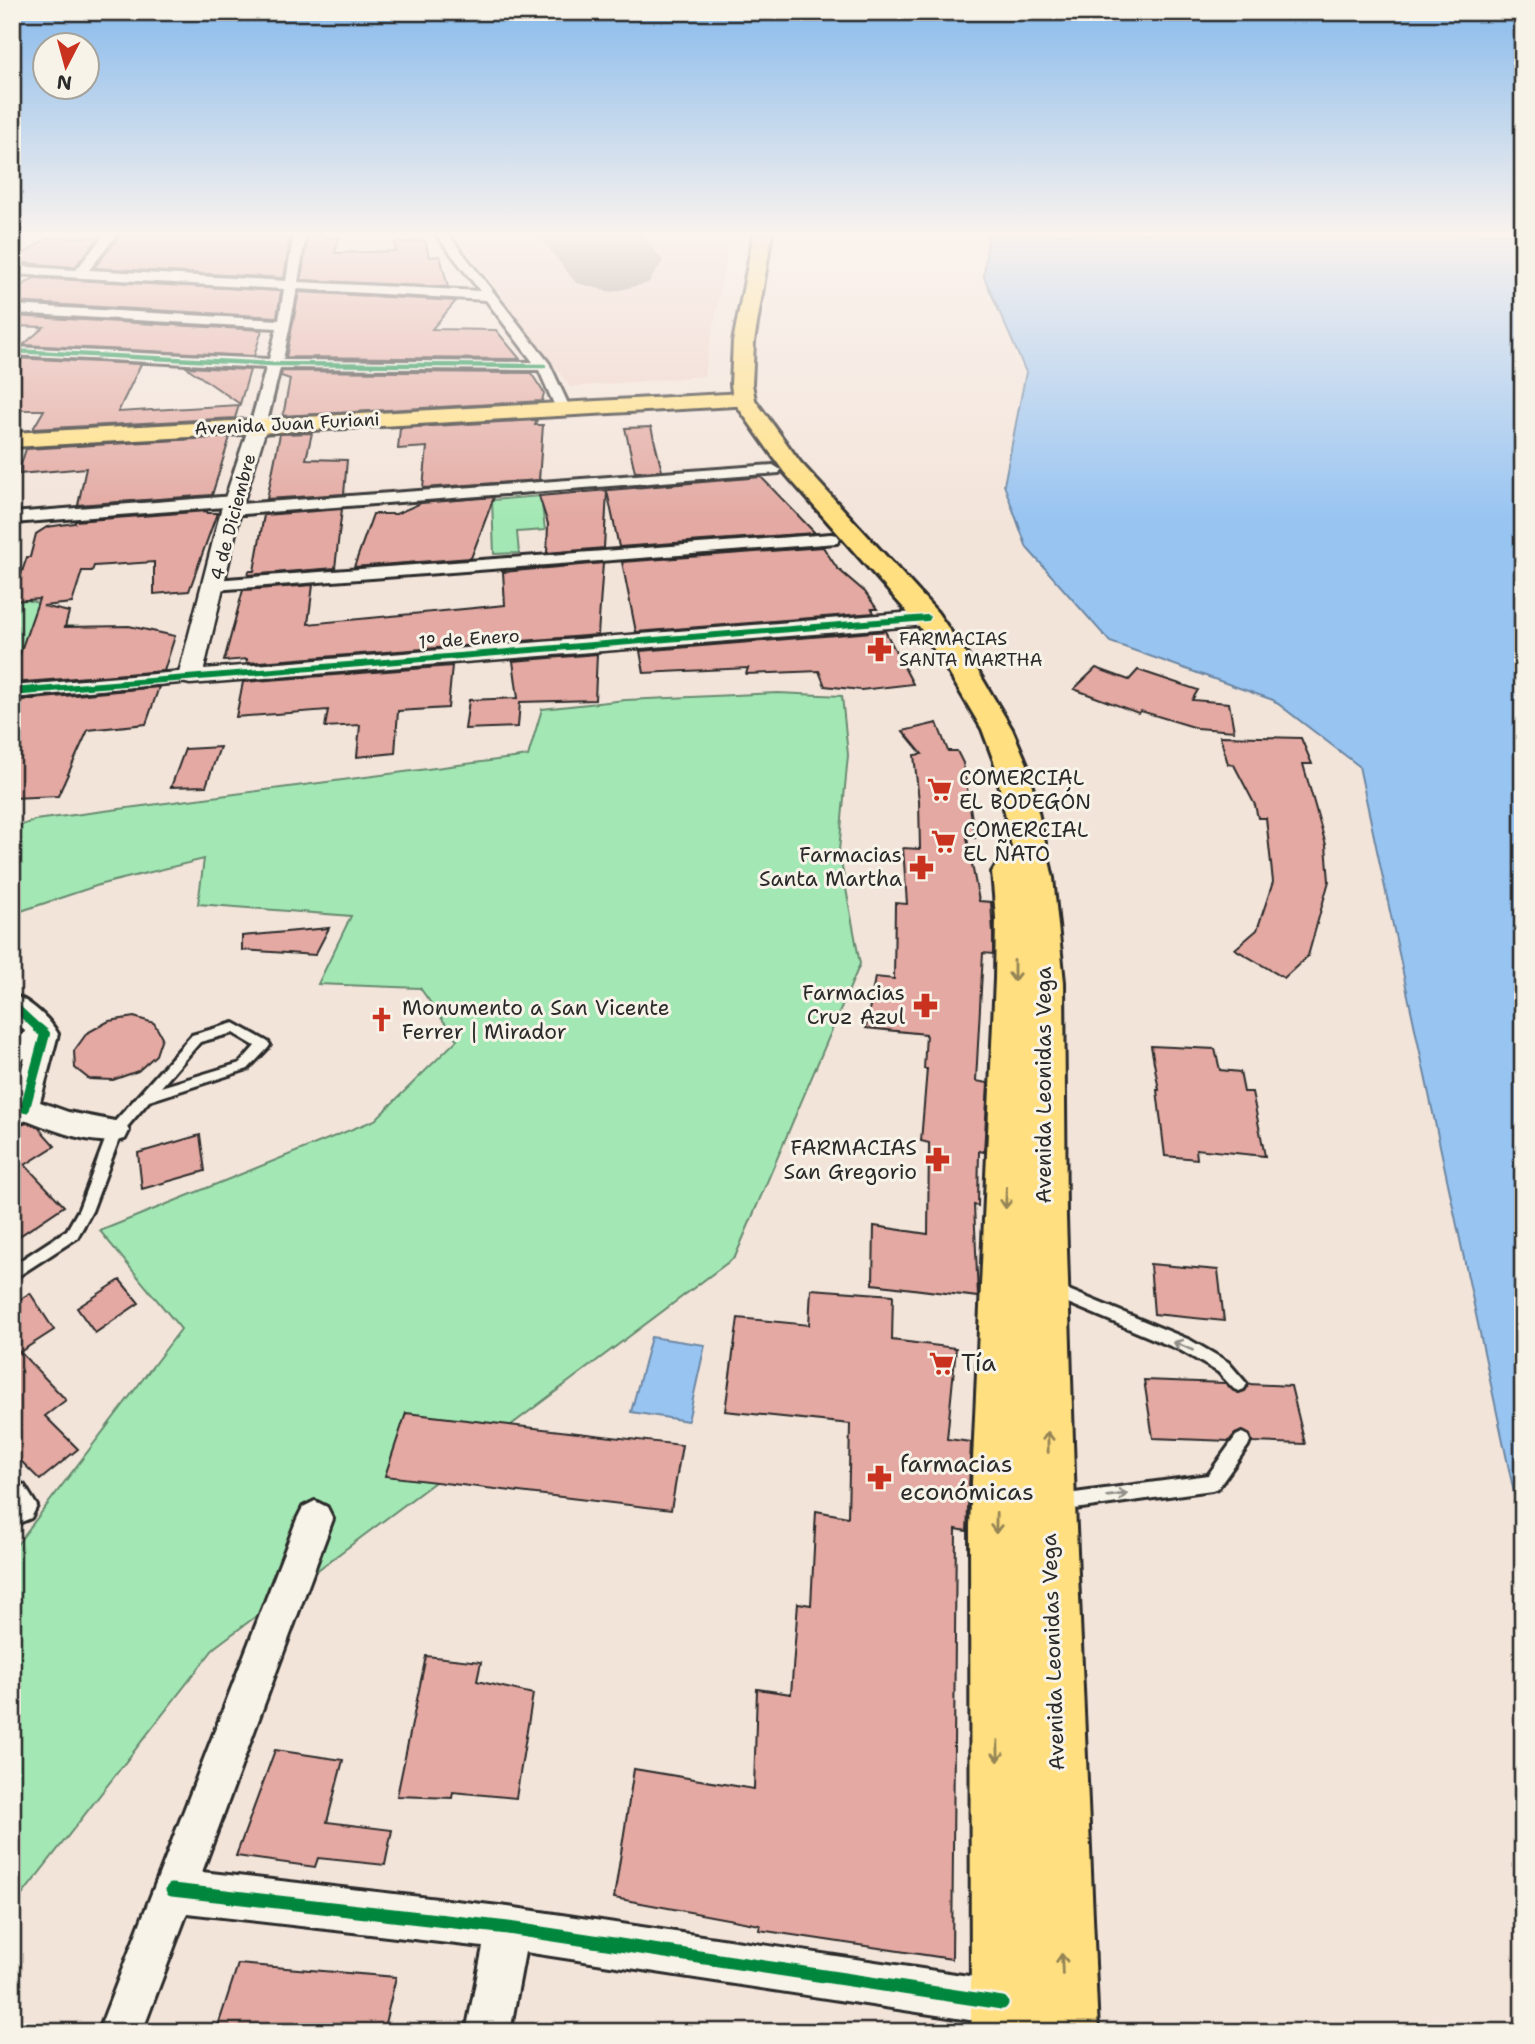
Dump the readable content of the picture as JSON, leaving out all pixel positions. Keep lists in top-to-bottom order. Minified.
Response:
{"streets":{"main road":["Avenida Juan Furiani","Avenida Leonidas Vega"],"street":["4 de Diciembre","1º de Enero"]},"crossings":[["Avenida Juan Furiani","4 de Diciembre"],["Avenida Juan Furiani","Avenida Leonidas Vega"],["4 de Diciembre","1º de Enero"],["1º de Enero","Avenida Leonidas Vega"]],"places":{"pharmacy":["FARMACIAS SANTA MARTHA","Farmacias Santa Martha","Farmacias Cruz Azul","FARMACIAS San Gregorio","farmacias económicas"],"supermarket":["COMERCIAL EL BODEGÓN","COMERCIAL EL ÑATO","Tía"],"church":["Monumento a San Vicente Ferrer | Mirador"]},"north":"bottom"}
